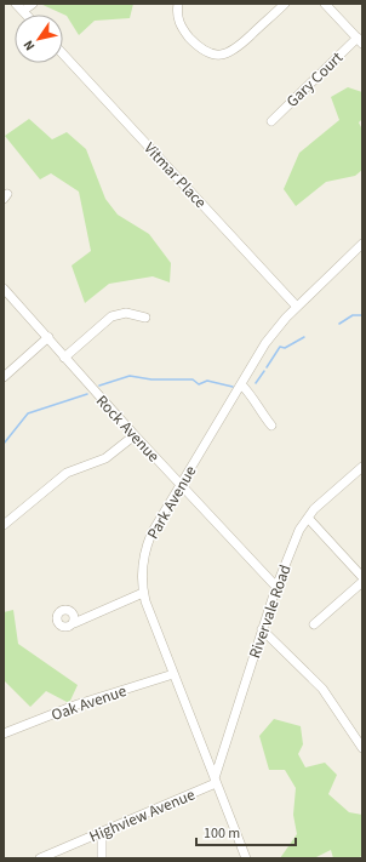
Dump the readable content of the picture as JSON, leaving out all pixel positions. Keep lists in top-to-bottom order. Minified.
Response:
{"streets":{"street":["Gary Court","Vitmar Place","Rock Avenue","Park Avenue","Rivervale Road","Oak Avenue","Highview Avenue"]},"crossings":[["Vitmar Place","Park Avenue"],["Rock Avenue","Park Avenue"],["Rock Avenue","Rivervale Road"],["Park Avenue","Rivervale Road"],["Park Avenue","Oak Avenue"],["Park Avenue","Highview Avenue"],["Rivervale Road","Highview Avenue"]],"scale_bar":"100 m","north":"bottom left"}
